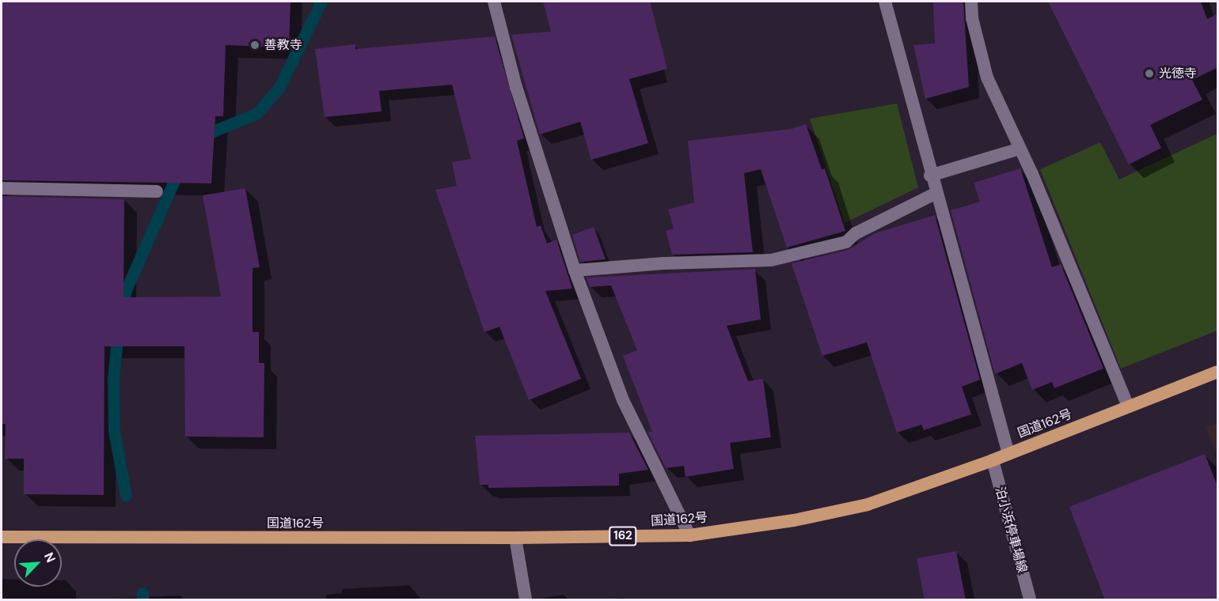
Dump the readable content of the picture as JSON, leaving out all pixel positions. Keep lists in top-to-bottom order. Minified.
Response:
{"streets":{"highway":["国道162号","162"],"street":["泊小浜停車場線"]},"crossings":[["国道162号","泊小浜停車場線"]],"places":["善教寺","光徳寺"],"north":"top right"}
